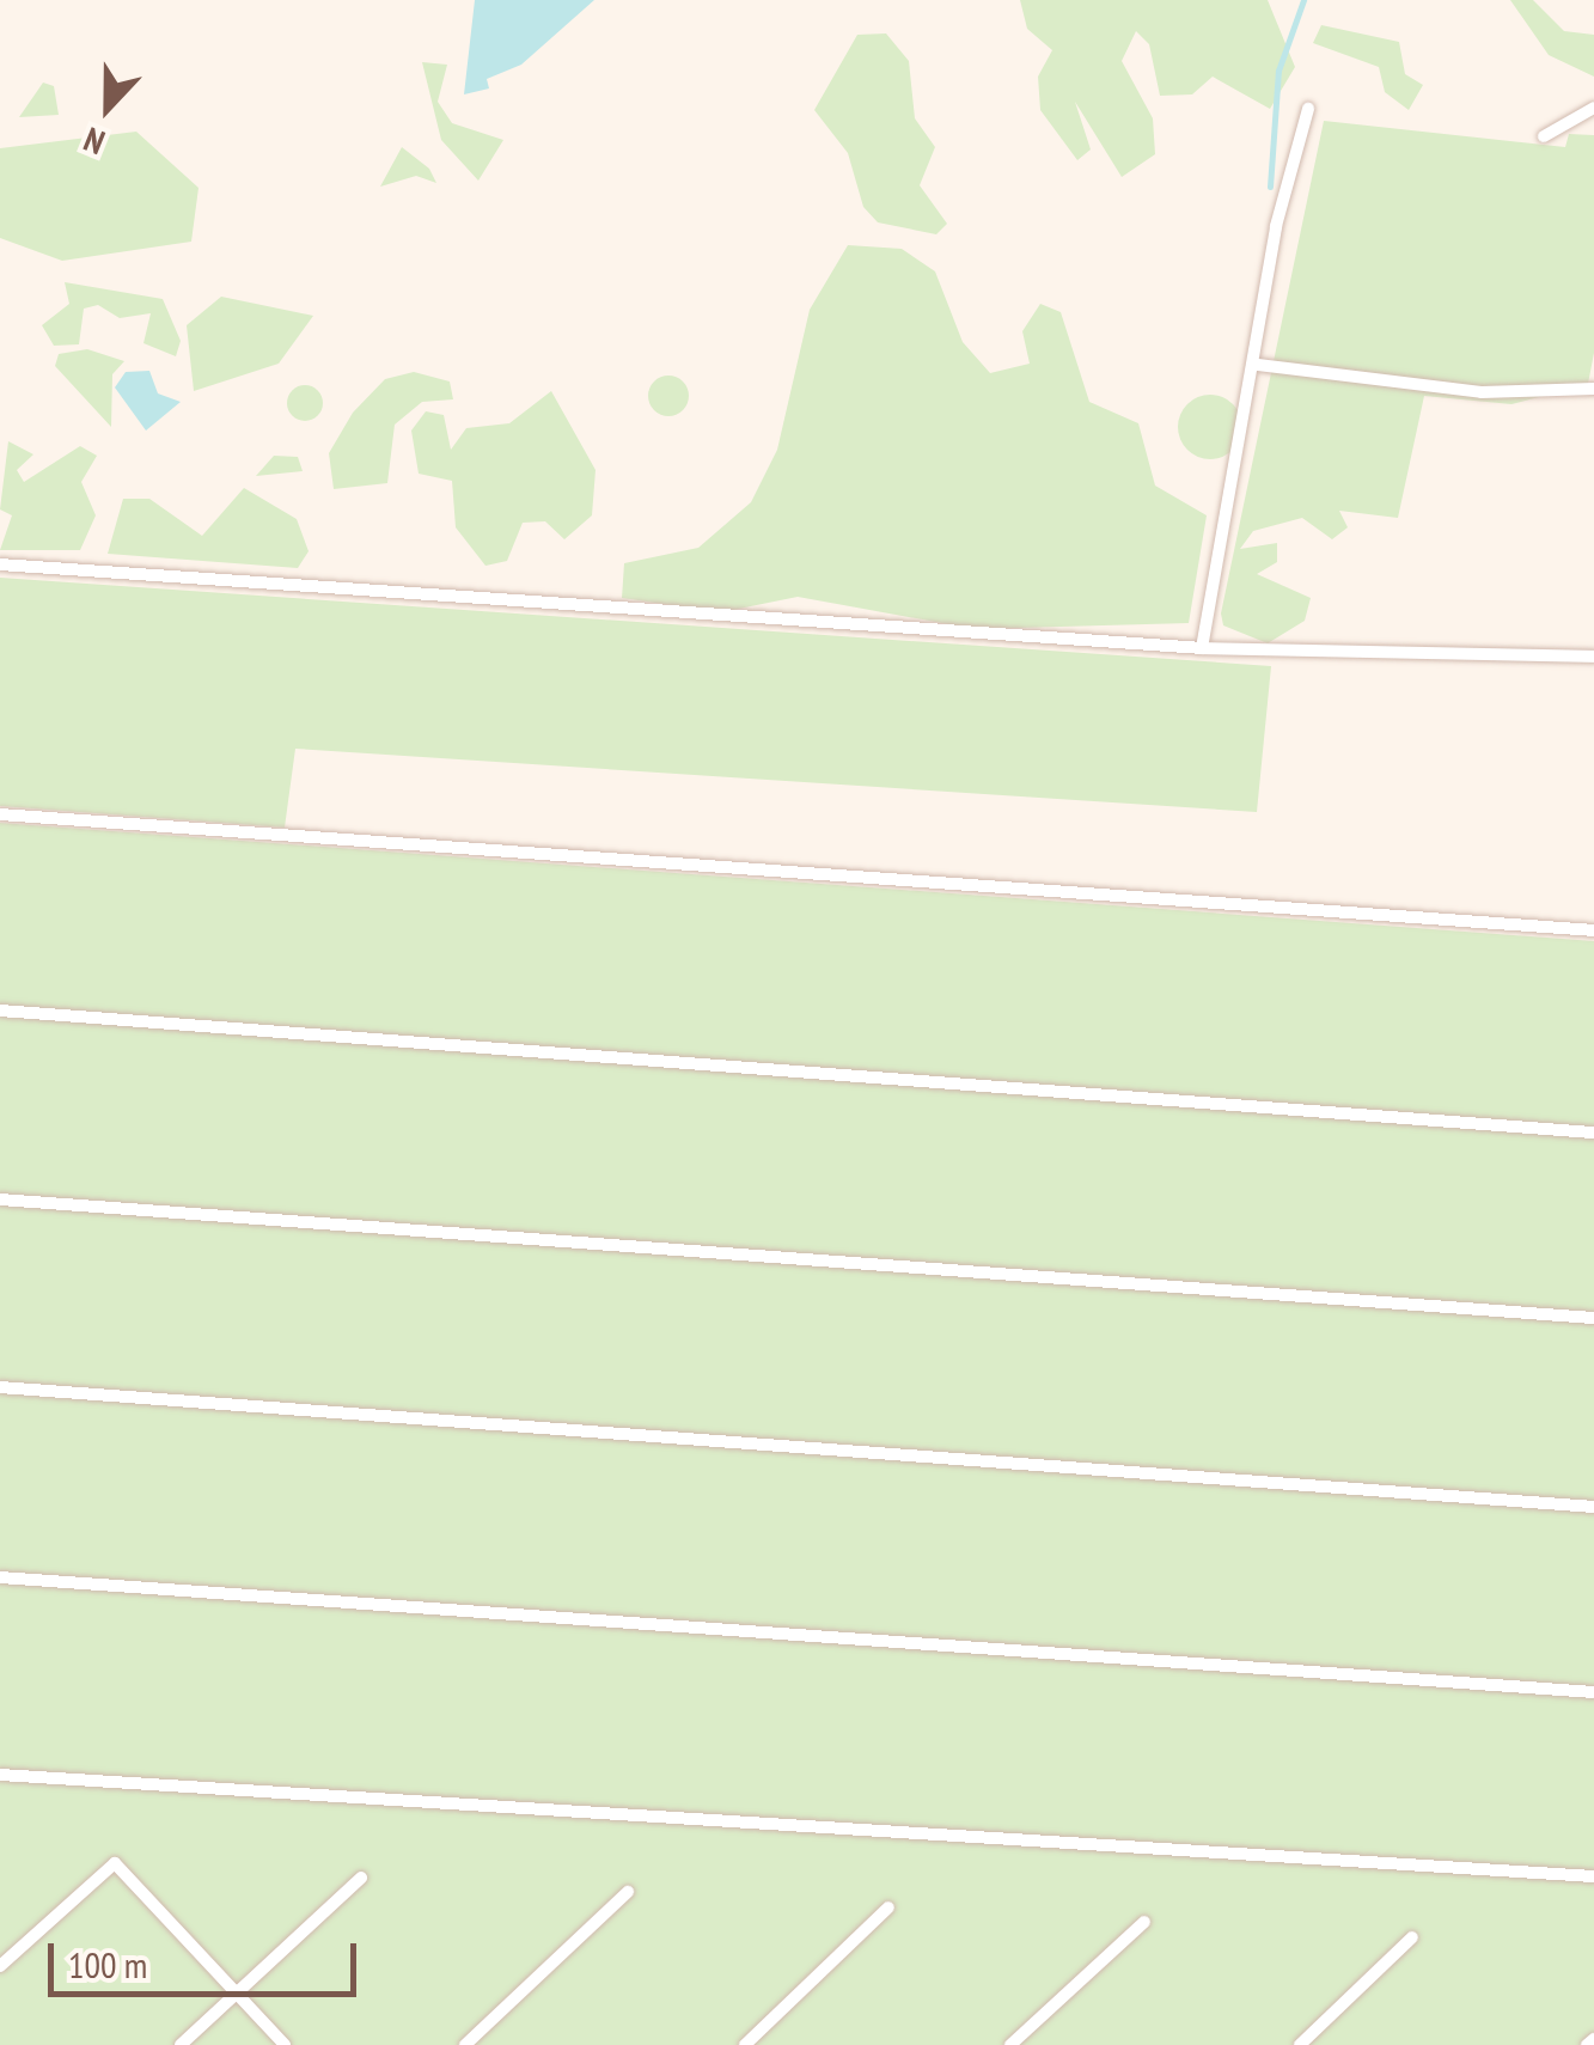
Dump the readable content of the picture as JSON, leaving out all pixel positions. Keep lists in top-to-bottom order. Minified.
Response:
{"scale_bar":"100 m","north":"bottom"}
